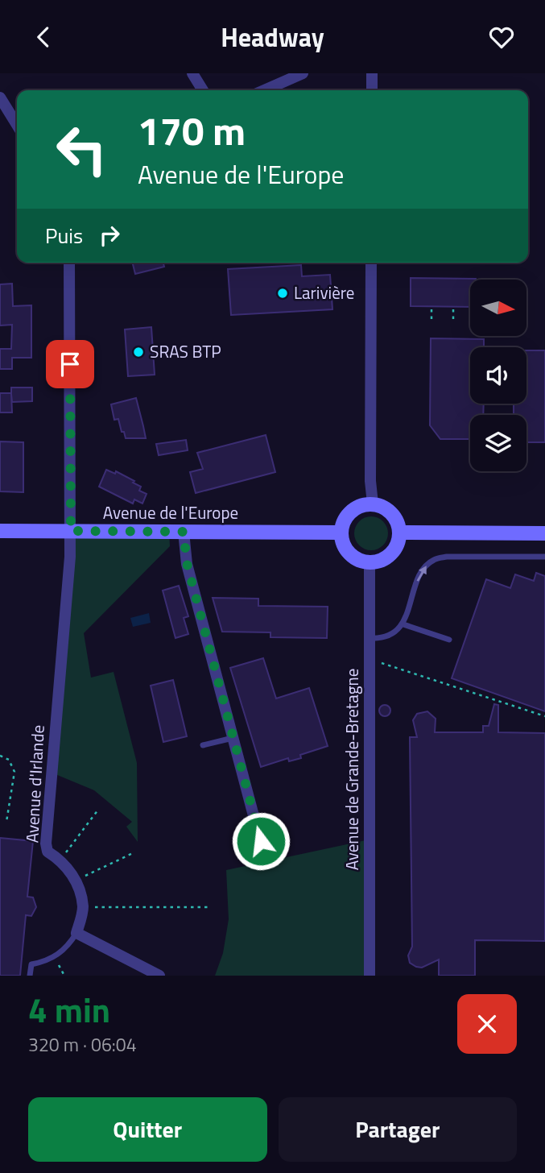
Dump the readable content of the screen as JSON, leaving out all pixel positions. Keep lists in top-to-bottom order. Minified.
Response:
{"streets":{"street":["Avenue de l'Europe","Avenue de Grande-Bretagne","Avenue d'Irlande"]},"crossings":[["Avenue de l'Europe","Avenue de Grande-Bretagne"],["Avenue de l'Europe","Avenue d'Irlande"]],"places":["Larivière","SRAS BTP"],"north":"right","page":{"header":"Headway","turn":["170 m","Avenue de l'Europe"],"then":"Puis","heading":["4 min","320 m · 06:04"],"buttons":["Quitter","Partager"]}}
